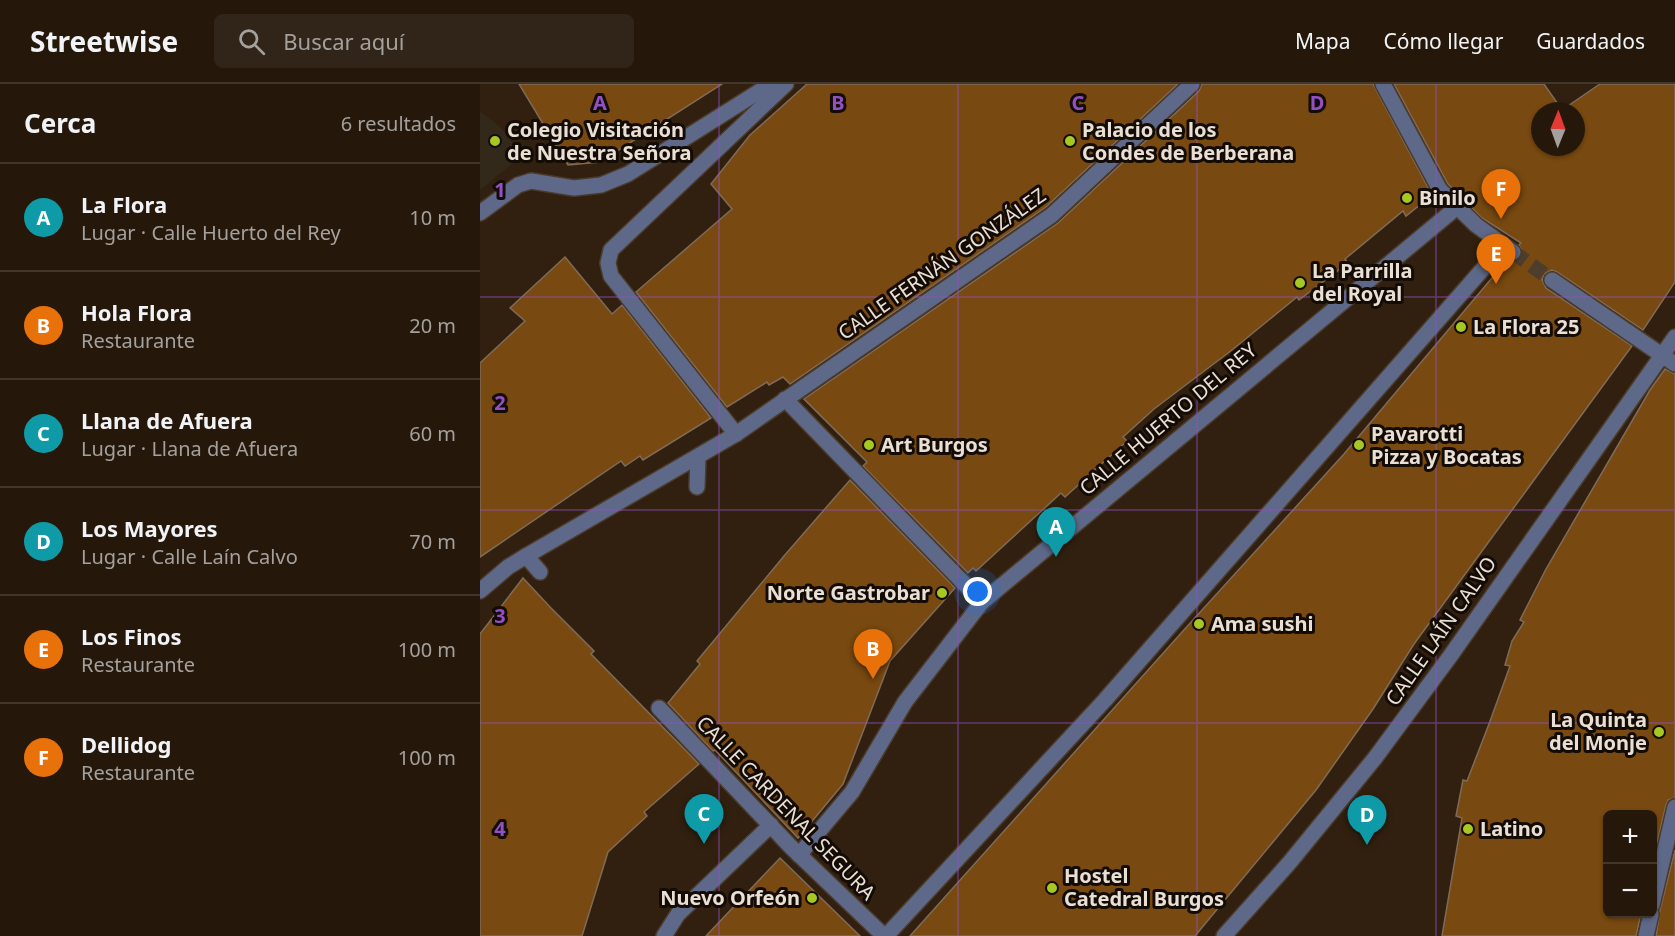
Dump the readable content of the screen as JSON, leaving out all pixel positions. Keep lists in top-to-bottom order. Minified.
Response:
{"streets":{"street":["CALLE FERNÁN GONZÁLEZ","CALLE HUERTO DEL REY","CALLE LAÍN CALVO","CALLE CARDENAL SEGURA"]},"crossings":[["CALLE HUERTO DEL REY","CALLE CARDENAL SEGURA"]],"places":["Colegio Visitación de Nuestra Señora","Palacio de los Condes de Berberana","Binilo","La Parrilla del Royal","La Flora 25","Art Burgos","Pavarotti Pizza y Bocatas","Norte Gastrobar","Ama sushi","La Quinta del Monje","Latino","Hostel Catedral Burgos","Nuevo Orfeón"],"north":"top","page":{"header":"Streetwise","search":"Buscar aquí","nav":["Mapa","Cómo llegar","Guardados"],"heading":["Cerca","6 resultados"],"list":[{"mark":"A","name":"La Flora","note":"Lugar · Calle Huerto del Rey","value":"10 m"},{"mark":"B","name":"Hola Flora","note":"Restaurante","value":"20 m"},{"mark":"C","name":"Llana de Afuera","note":"Lugar · Llana de Afuera","value":"60 m"},{"mark":"D","name":"Los Mayores","note":"Lugar · Calle Laín Calvo","value":"70 m"},{"mark":"E","name":"Los Finos","note":"Restaurante","value":"100 m"},{"mark":"F","name":"Dellidog","note":"Restaurante","value":"100 m"}],"pins":["F","E","A","B","C","D"],"map_buttons":["+","−"]},"grid":{"columns":["A","B","C","D"],"rows":["1","2","3","4"]}}
